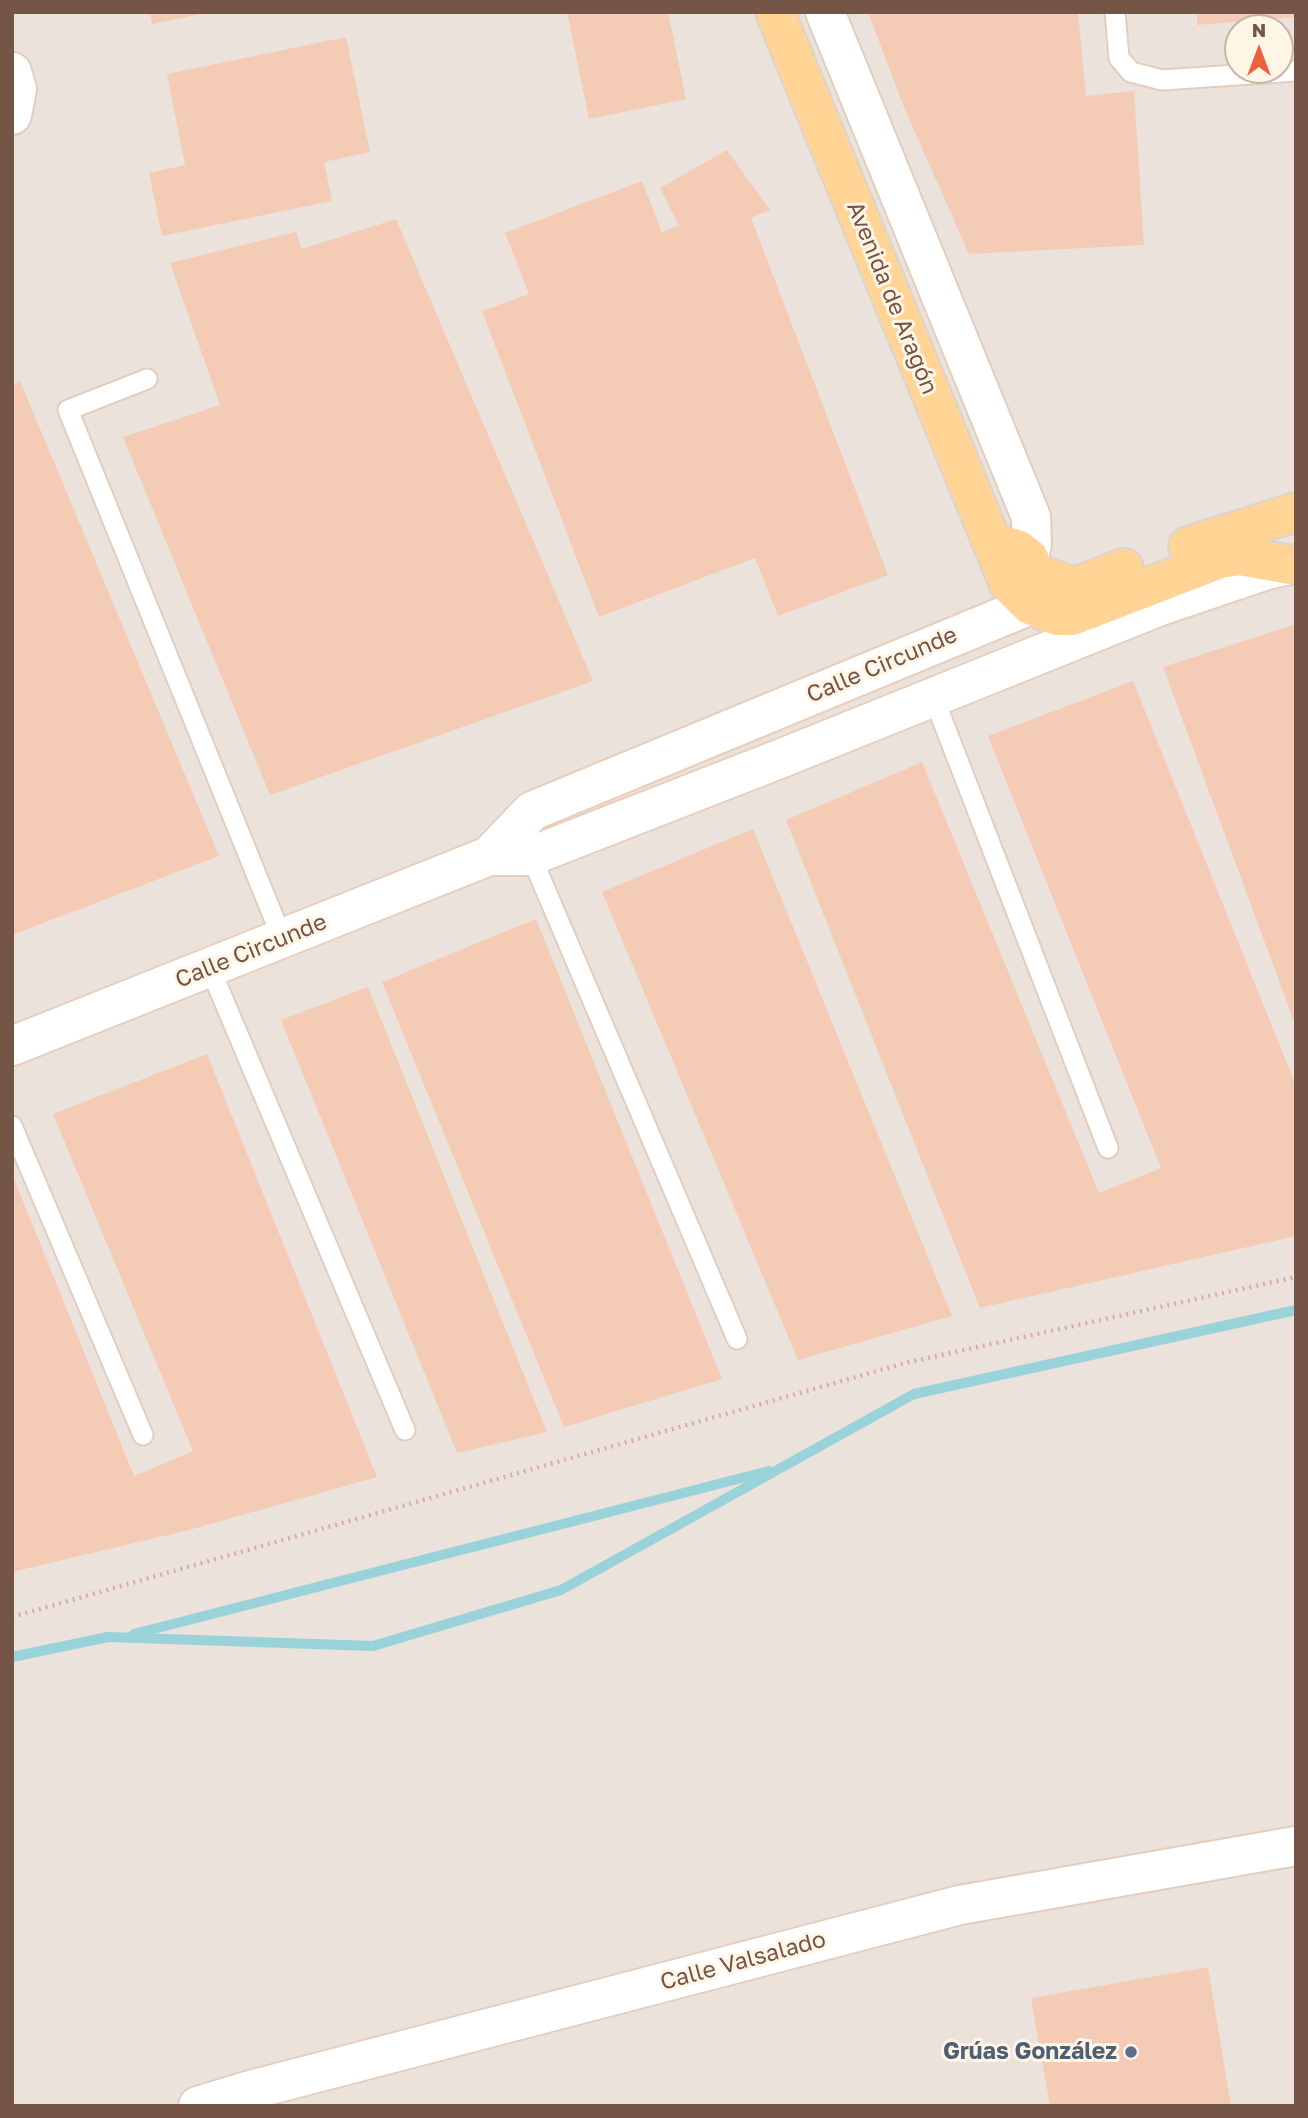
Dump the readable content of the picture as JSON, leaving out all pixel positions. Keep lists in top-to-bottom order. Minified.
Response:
{"streets":{"main road":["Avenida de Aragón","Calle Circunde","Calle Valsalado"]},"crossings":[["Avenida de Aragón","Calle Circunde"]],"places":["Grúas González"],"north":"top"}
